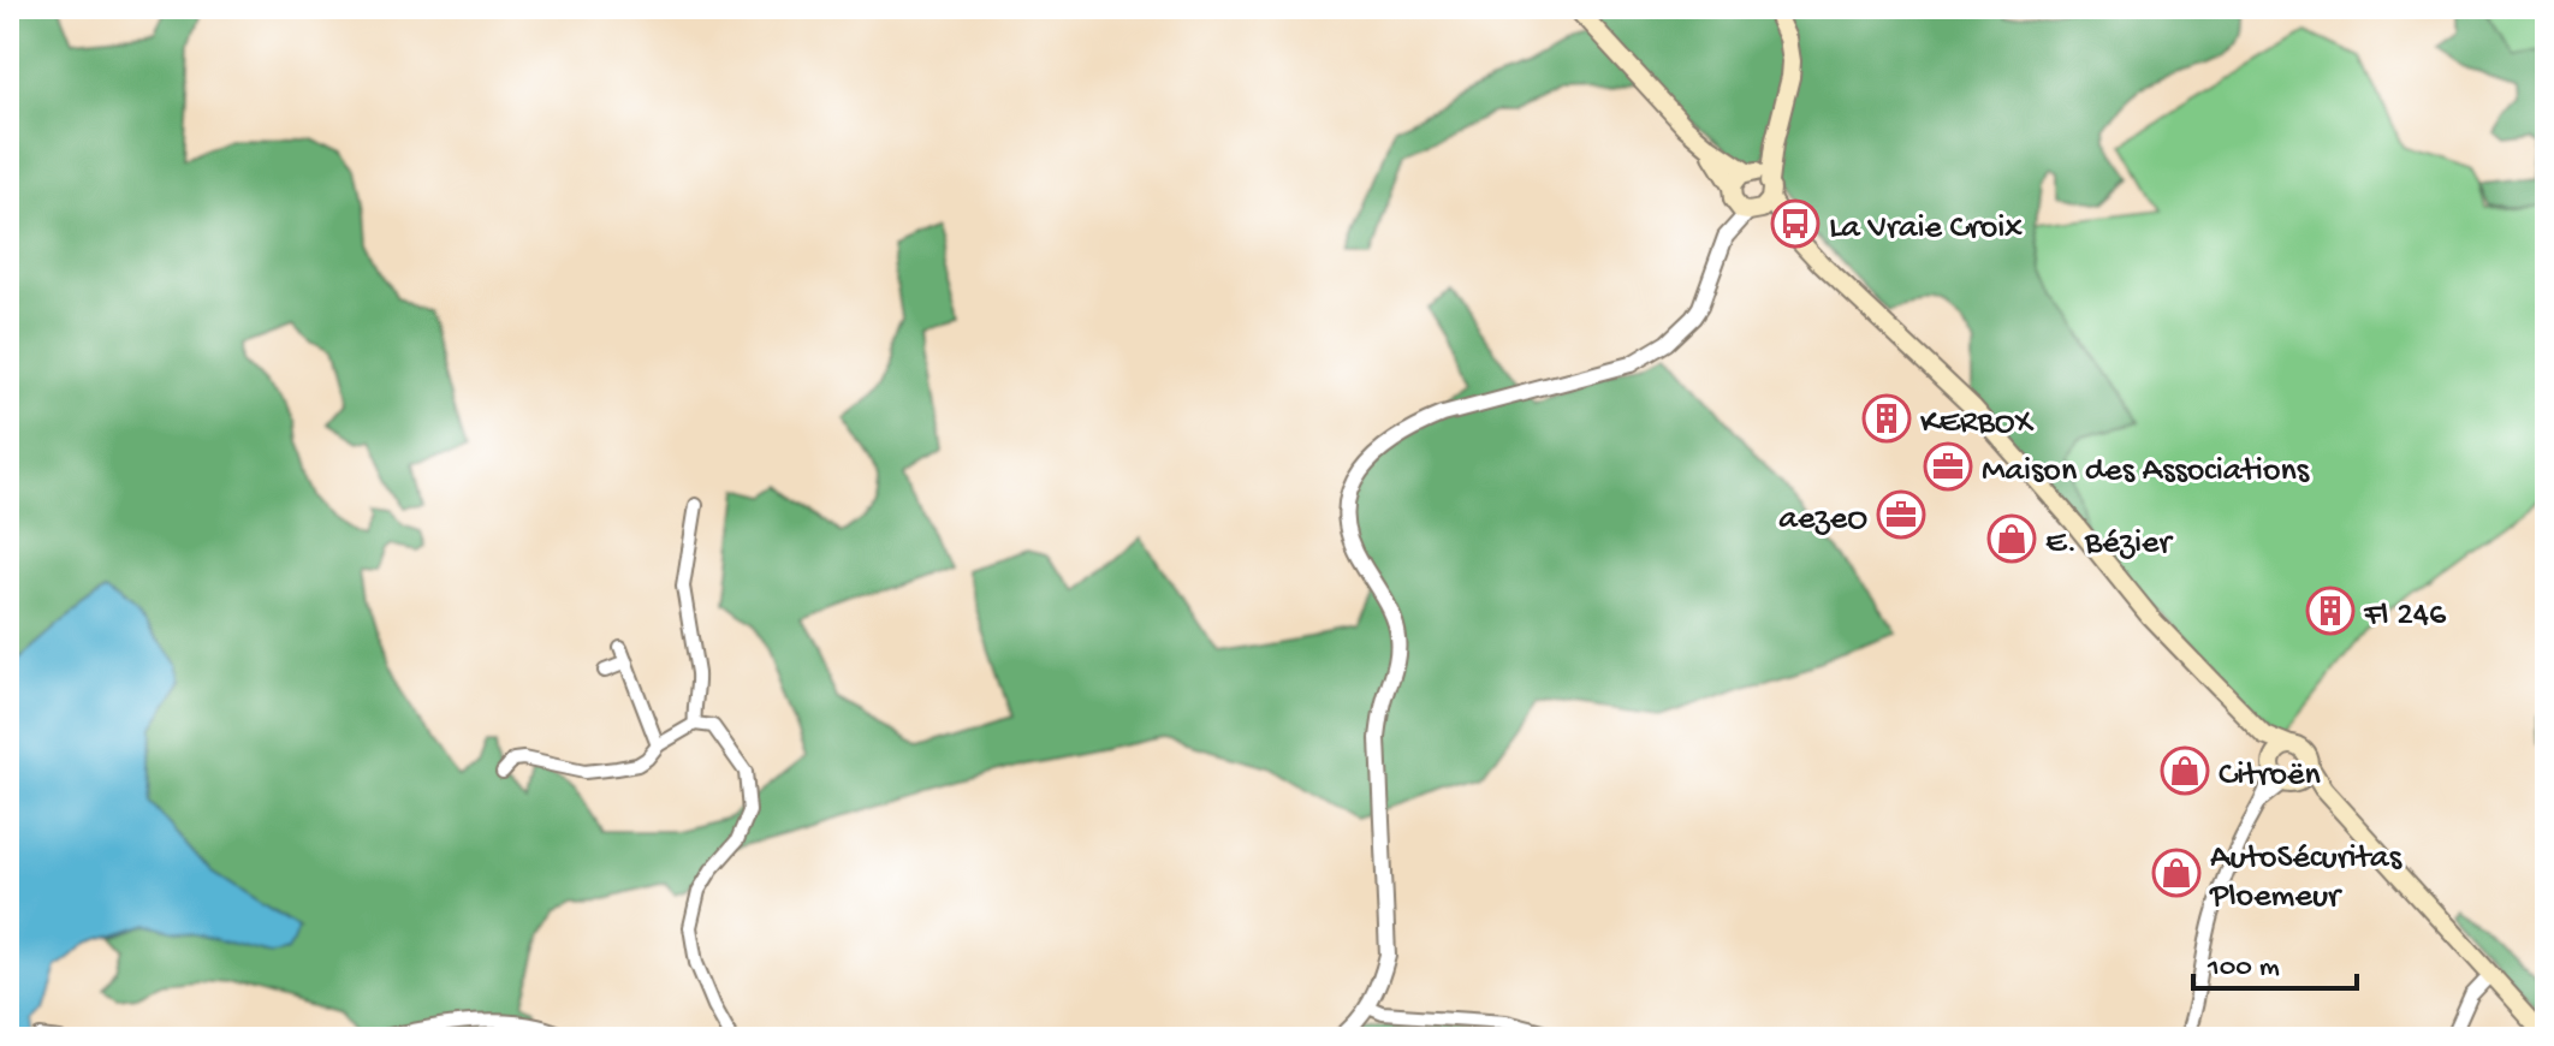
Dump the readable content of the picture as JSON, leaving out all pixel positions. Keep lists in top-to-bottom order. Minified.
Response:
{"places":{"bus stop":["La Vraie Croix"],"building":["KERBOX","Fl 246"],"office":["Maison des Associations","aezeO"],"shop":["E. Bézier","Citroën","AutoSécuritas Ploemeur"]},"scale_bar":"100 m"}
